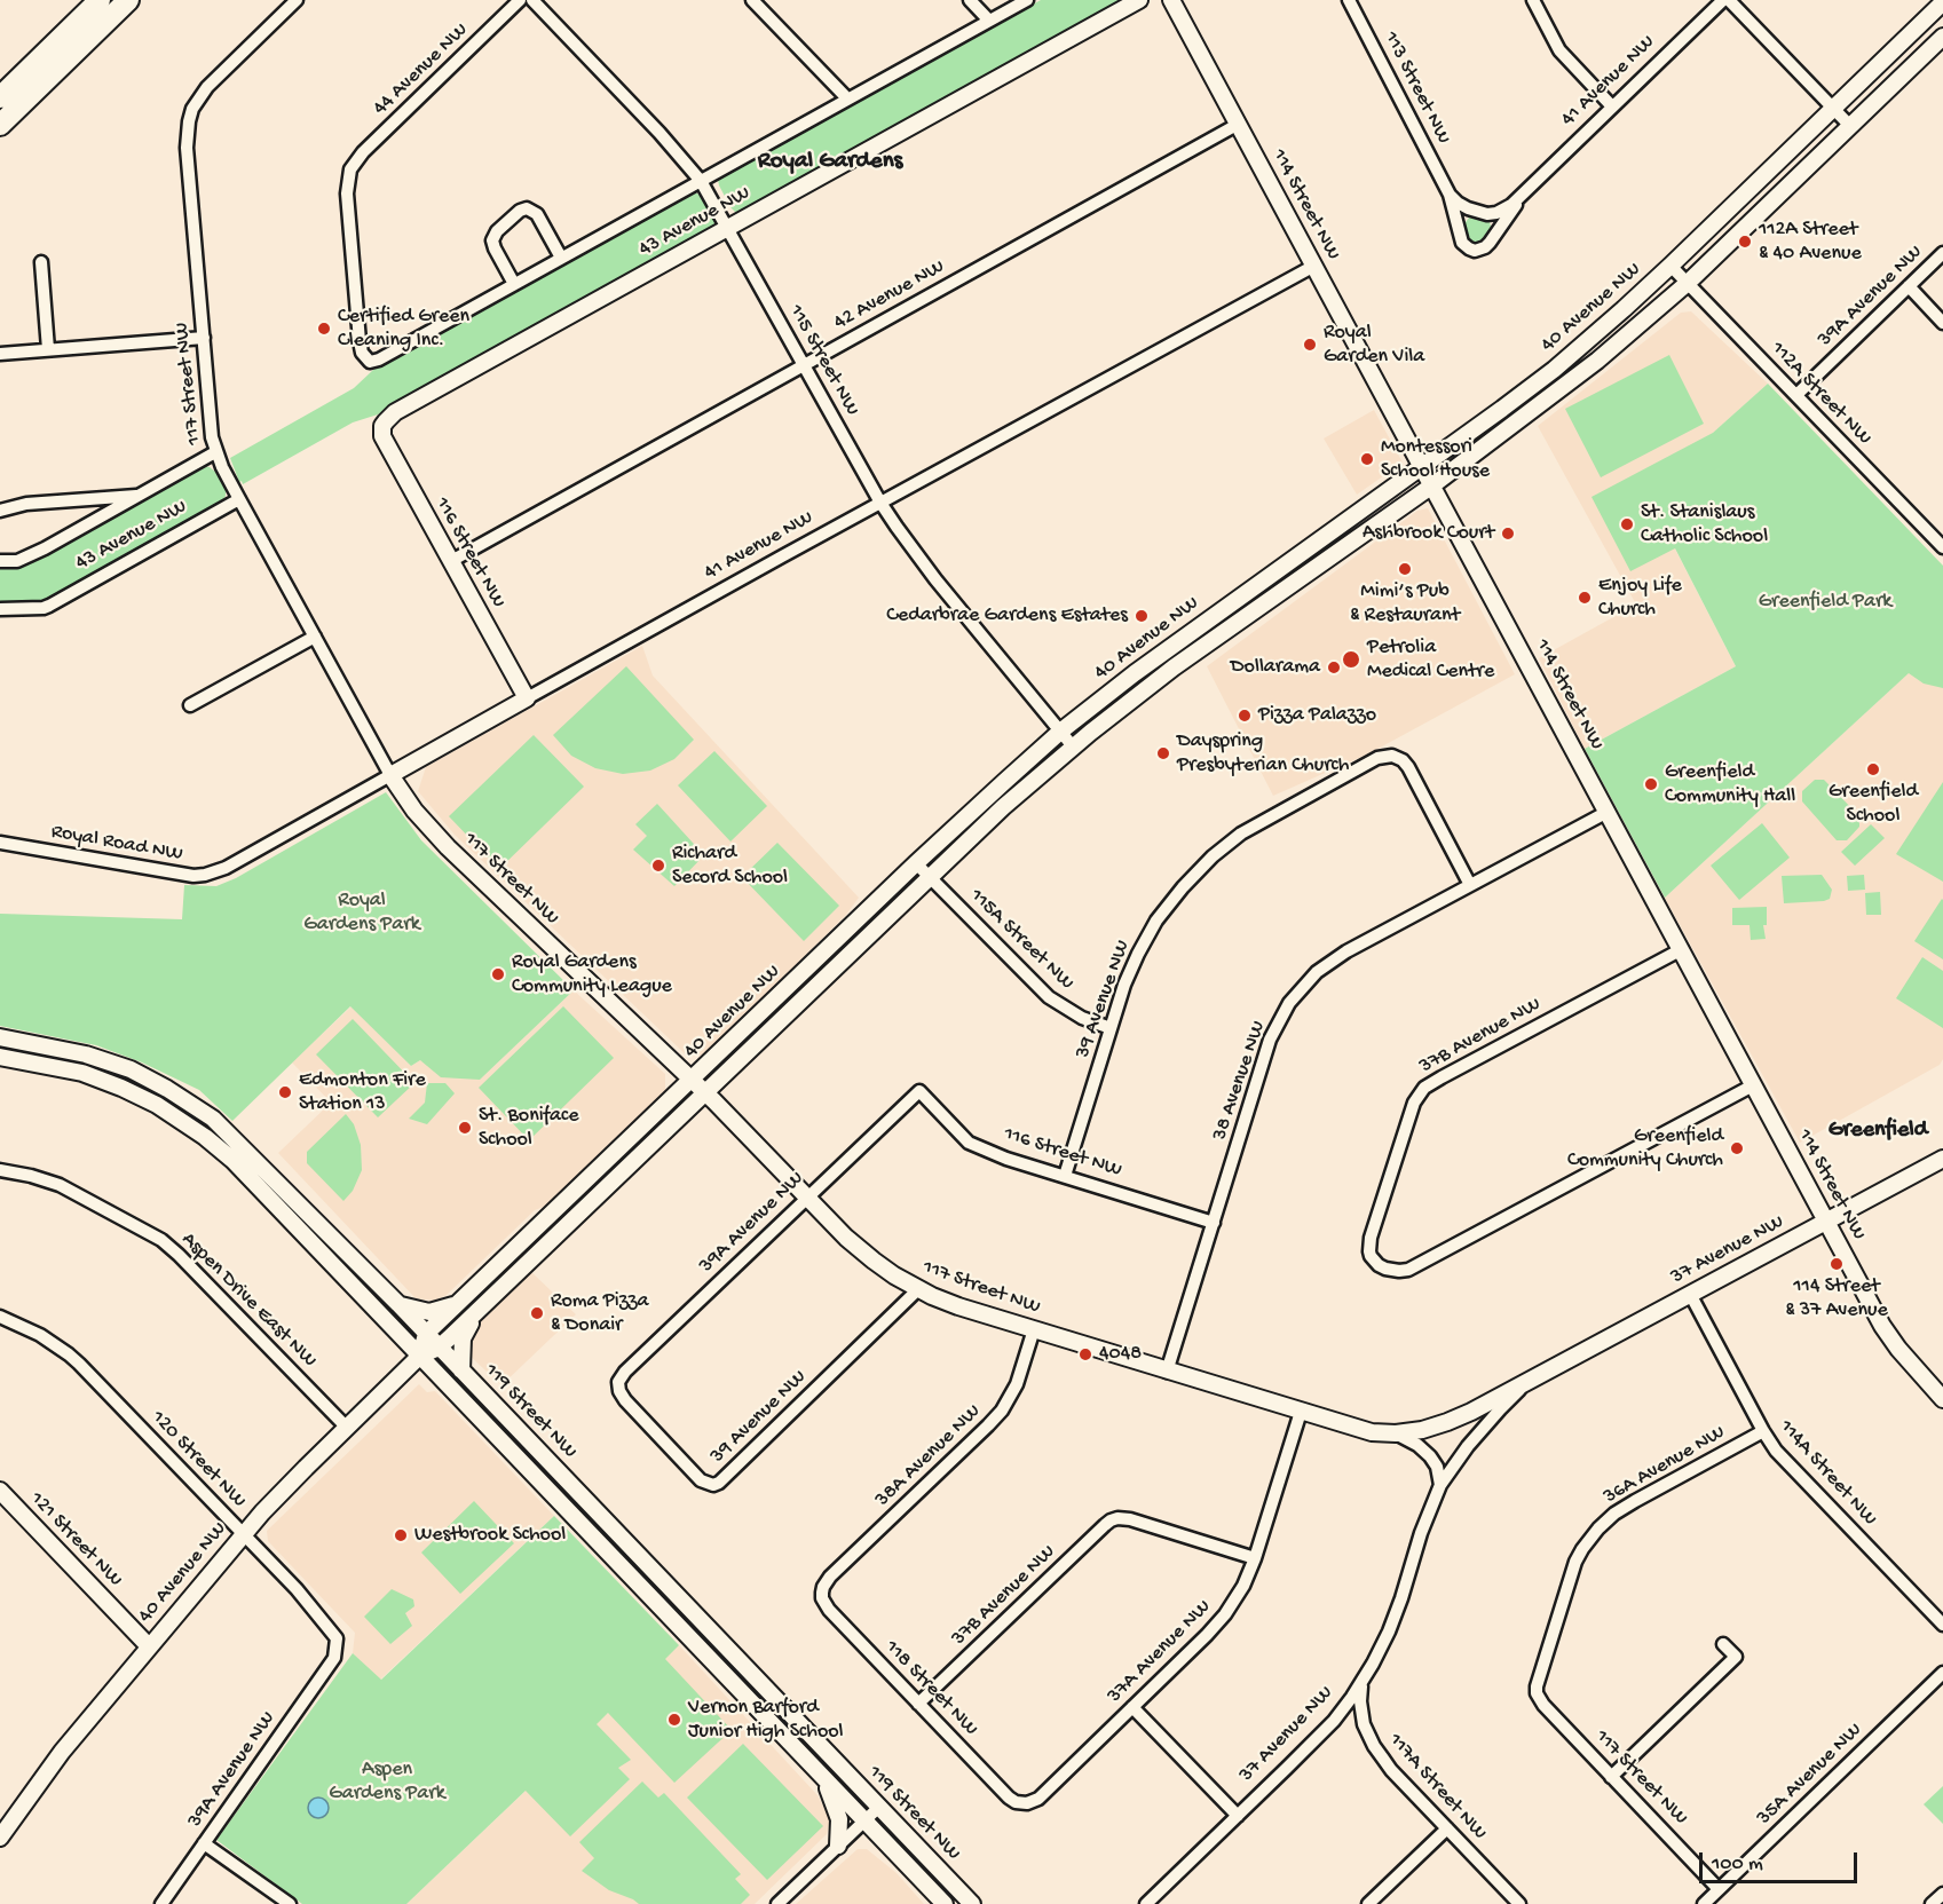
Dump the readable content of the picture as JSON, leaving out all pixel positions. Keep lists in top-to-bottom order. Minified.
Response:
{"streets":{"street":["44 Avenue NW","41 Avenue NW","113 Street NW","114 Street NW","43 Avenue NW","42 Avenue NW","39A Avenue NW","40 Avenue NW","115 Street NW","117 Street NW","112A Street NW","116 Street NW","Royal Road NW","115A Street NW","39 Avenue NW","37B Avenue NW","38 Avenue NW","37 Avenue NW","Aspen Drive East NW","119 Street NW","38A Avenue NW","120 Street NW","36A Avenue NW","114A Street NW","121 Street NW","37A Avenue NW","118 Street NW","35A Avenue NW","117A Street NW"]},"crossings":[["44 Avenue NW","43 Avenue NW"],["41 Avenue NW","113 Street NW"],["41 Avenue NW","114 Street NW"],["41 Avenue NW","115 Street NW"],["41 Avenue NW","117 Street NW"],["41 Avenue NW","116 Street NW"],["41 Avenue NW","Royal Road NW"],["114 Street NW","42 Avenue NW"],["114 Street NW","40 Avenue NW"],["114 Street NW","37B Avenue NW"],["114 Street NW","38 Avenue NW"],["114 Street NW","37 Avenue NW"],["43 Avenue NW","115 Street NW"],["43 Avenue NW","117 Street NW"],["43 Avenue NW","116 Street NW"],["42 Avenue NW","115 Street NW"],["42 Avenue NW","116 Street NW"],["39A Avenue NW","117 Street NW"],["39A Avenue NW","112A Street NW"],["39A Avenue NW","116 Street NW"],["39A Avenue NW","39 Avenue NW"],["39A Avenue NW","120 Street NW"],["40 Avenue NW","115 Street NW"],["40 Avenue NW","117 Street NW"],["40 Avenue NW","112A Street NW"],["40 Avenue NW","115A Street NW"],["40 Avenue NW","Aspen Drive East NW"],["40 Avenue NW","119 Street NW"],["40 Avenue NW","120 Street NW"],["40 Avenue NW","121 Street NW"],["117 Street NW","39 Avenue NW"],["117 Street NW","38 Avenue NW"],["117 Street NW","37 Avenue NW"],["117 Street NW","38A Avenue NW"],["117 Street NW","36A Avenue NW"],["117 Street NW","37A Avenue NW"],["117 Street NW","35A Avenue NW"],["116 Street NW","39 Avenue NW"],["116 Street NW","38 Avenue NW"],["115A Street NW","39 Avenue NW"],["39 Avenue NW","38 Avenue NW"],["37B Avenue NW","37A Avenue NW"],["37B Avenue NW","118 Street NW"],["37 Avenue NW","114A Street NW"],["37 Avenue NW","117A Street NW"],["38A Avenue NW","118 Street NW"],["36A Avenue NW","114A Street NW"],["37A Avenue NW","118 Street NW"]],"districts":["Royal Gardens","Greenfield"],"parks":["Greenfield Park","Royal Gardens Park","Aspen Gardens Park"],"places":["112A Street & 40 Avenue","Certified Green Cleaning Inc.","Royal Garden Vila","Montessori School House","St. Stanislaus Catholic School","Ashbrook Court","Mimi’s Pub & Restaurant","Enjoy Life Church","Cedarbrae Gardens Estates","Petrolia Medical Centre","Dollarama","Pizza Palazzo","Dayspring Presbyterian Church","Greenfield School","Greenfield Community Hall","Richard Secord School","Royal Gardens Community League","Edmonton Fire Station 13","St. Boniface School","Greenfield Community Church","114 Street & 37 Avenue","Roma Pizza & Donair","4048","Westbrook School","Vernon Barford Junior High School"],"scale_bar":"100 m"}
